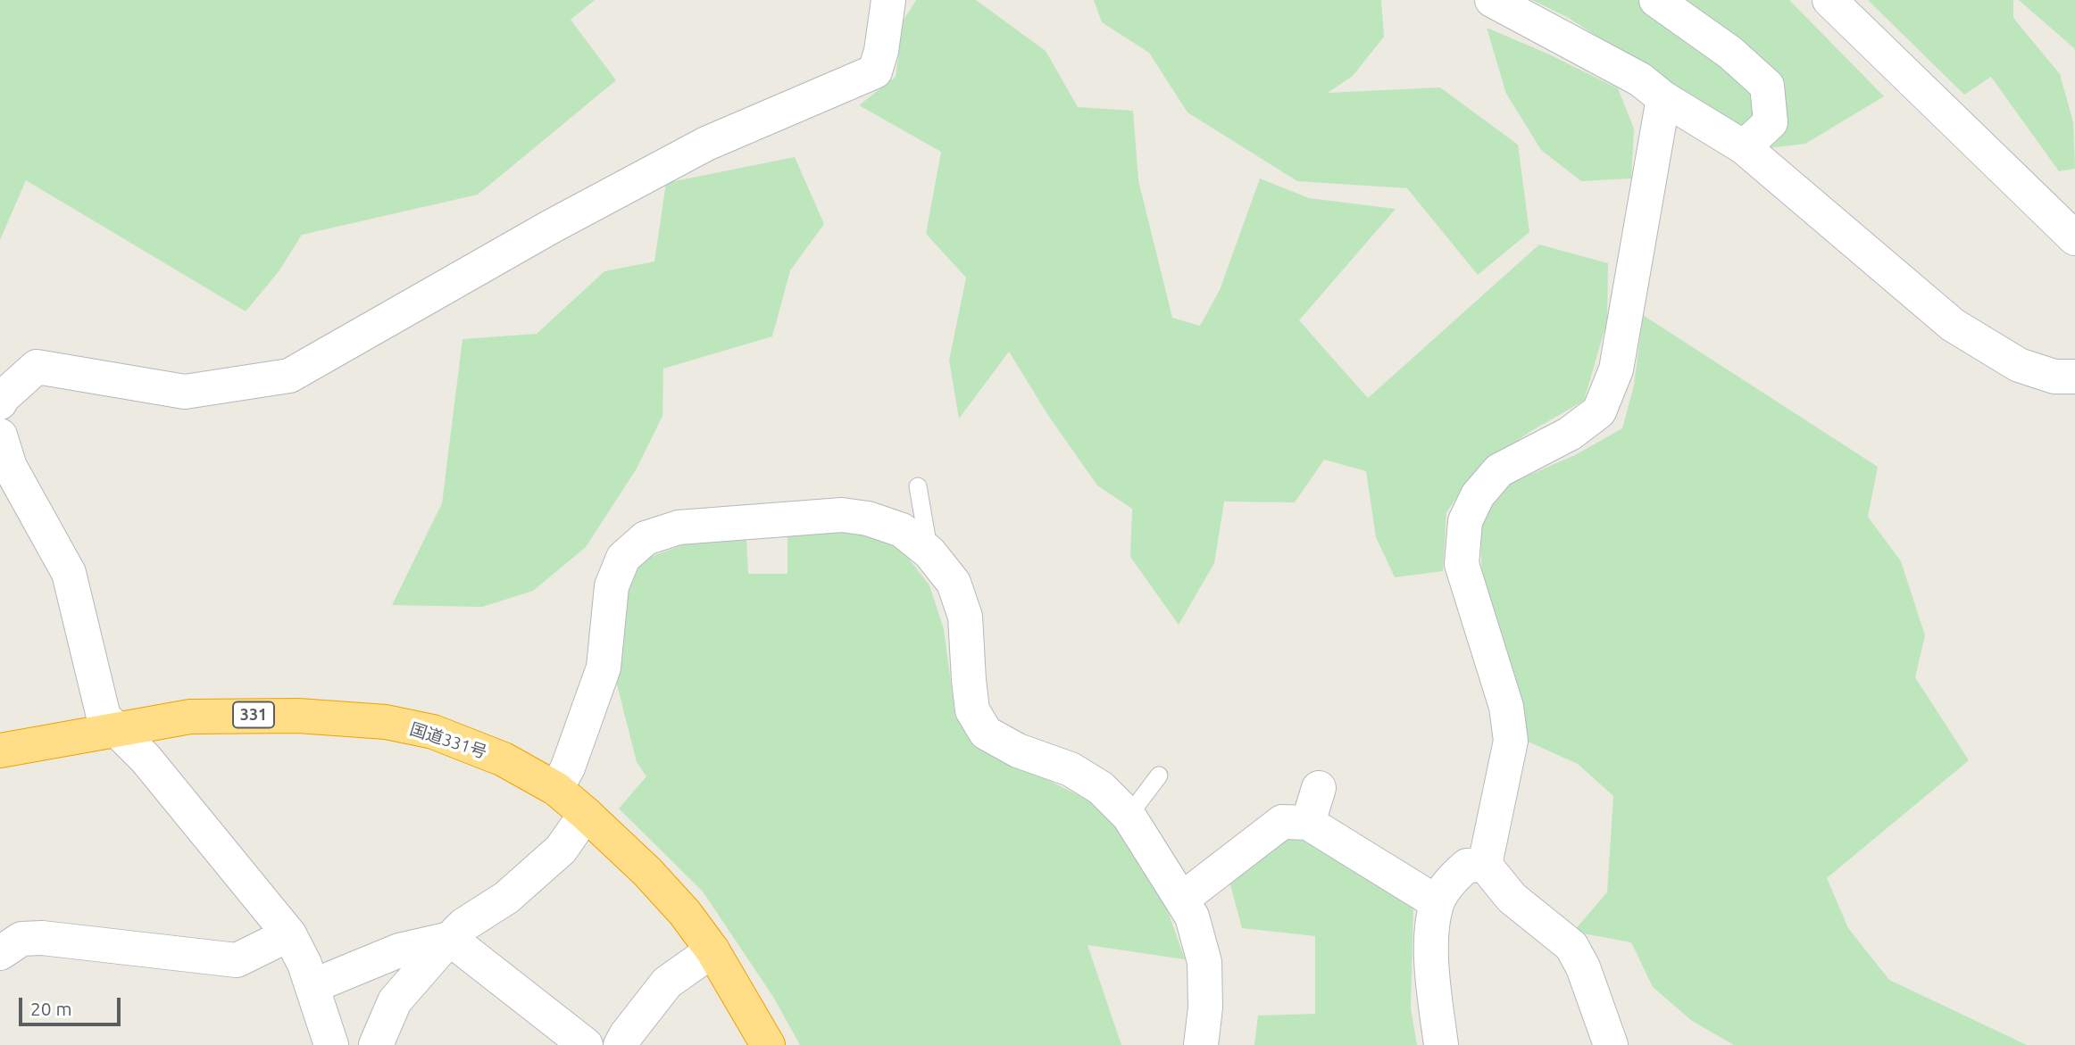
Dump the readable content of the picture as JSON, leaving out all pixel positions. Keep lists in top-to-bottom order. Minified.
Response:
{"streets":{"highway":["331","国道331号"]},"scale_bar":"20 m"}
